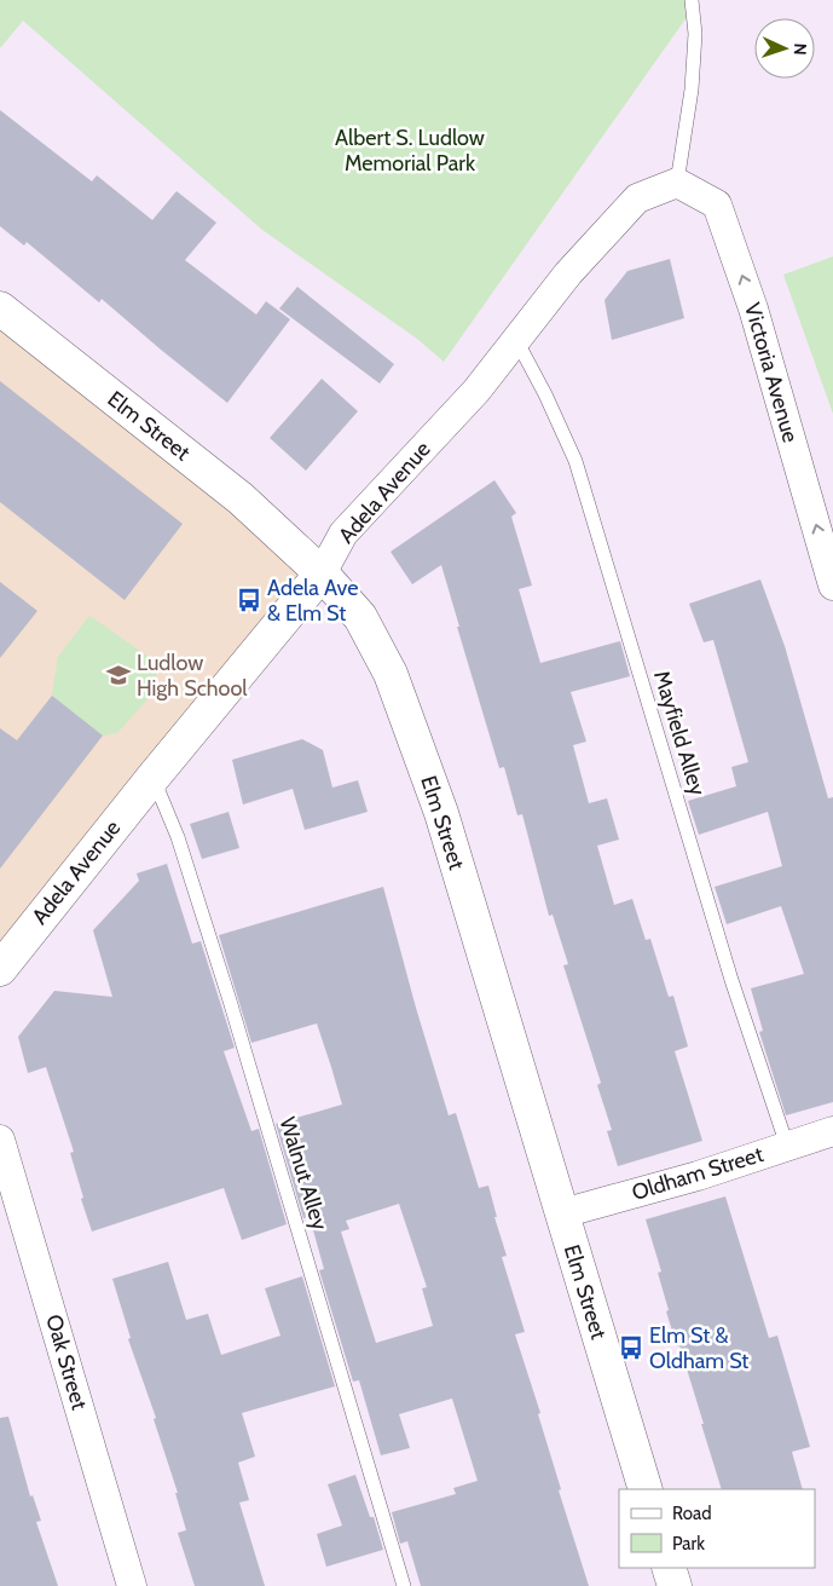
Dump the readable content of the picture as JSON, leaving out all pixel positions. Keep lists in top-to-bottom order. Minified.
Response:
{"streets":{"main road":["Elm Street","Adela Avenue"],"street":["Victoria Avenue","Oldham Street","Oak Street"],"lane":["Mayfield Alley","Walnut Alley"]},"crossings":[["Victoria Avenue","Adela Avenue"],["Elm Street","Adela Avenue"],["Elm Street","Oldham Street"],["Adela Avenue","Mayfield Alley"],["Adela Avenue","Walnut Alley"],["Mayfield Alley","Oldham Street"]],"one_way":["Victoria Avenue"],"parks":["Albert S. Ludlow Memorial Park"],"places":{"bus stop":["Adela Ave & Elm St","Elm St & Oldham St"],"school or university":["Ludlow High School"]},"legend":["Road","Park"],"north":"right"}
